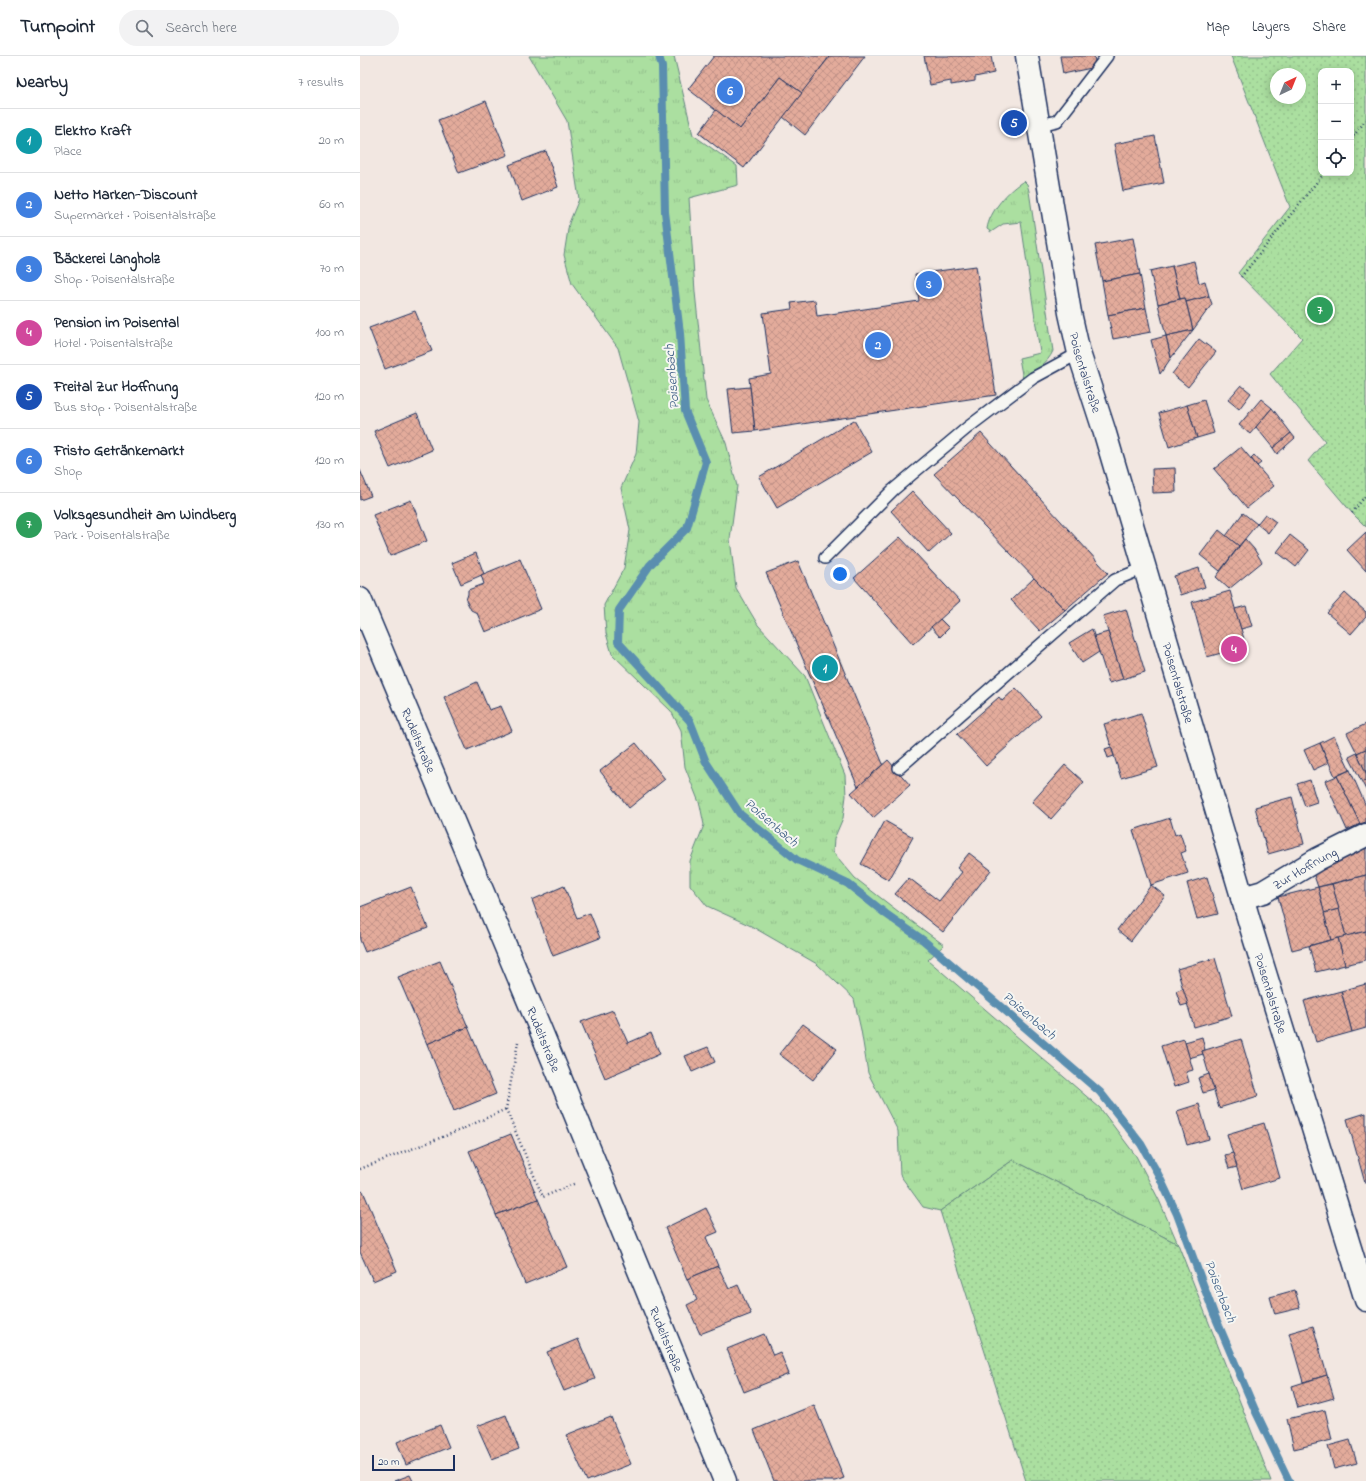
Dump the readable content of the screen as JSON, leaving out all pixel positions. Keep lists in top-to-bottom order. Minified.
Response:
{"streets":{"main road":["Poisentalstraße","Rudeltstraße","Zur Hoffnung"]},"crossings":[["Poisentalstraße","Zur Hoffnung"]],"water":["Poisenbach"],"scale_bar":"20 m","north":"top right","page":{"header":"Turnpoint","search":"Search here","nav":["Map","Layers","Share"],"heading":["Nearby","7 results"],"map_buttons":["+","−"],"pins":["6","5","3","7","2","4","1"],"list":[{"mark":"1","name":"Elektro Kraft","note":"Place","value":"20 m"},{"mark":"2","name":"Netto Marken-Discount","note":"Supermarket · Poisentalstraße","value":"60 m"},{"mark":"3","name":"Bäckerei Langholz","note":"Shop · Poisentalstraße","value":"70 m"},{"mark":"4","name":"Pension im Poisental","note":"Hotel · Poisentalstraße","value":"100 m"},{"mark":"5","name":"Freital Zur Hoffnung","note":"Bus stop · Poisentalstraße","value":"120 m"},{"mark":"6","name":"Fristo Getränkemarkt","note":"Shop","value":"120 m"},{"mark":"7","name":"Volksgesundheit am Windberg","note":"Park · Poisentalstraße","value":"130 m"}],"scale":"20 m"}}
